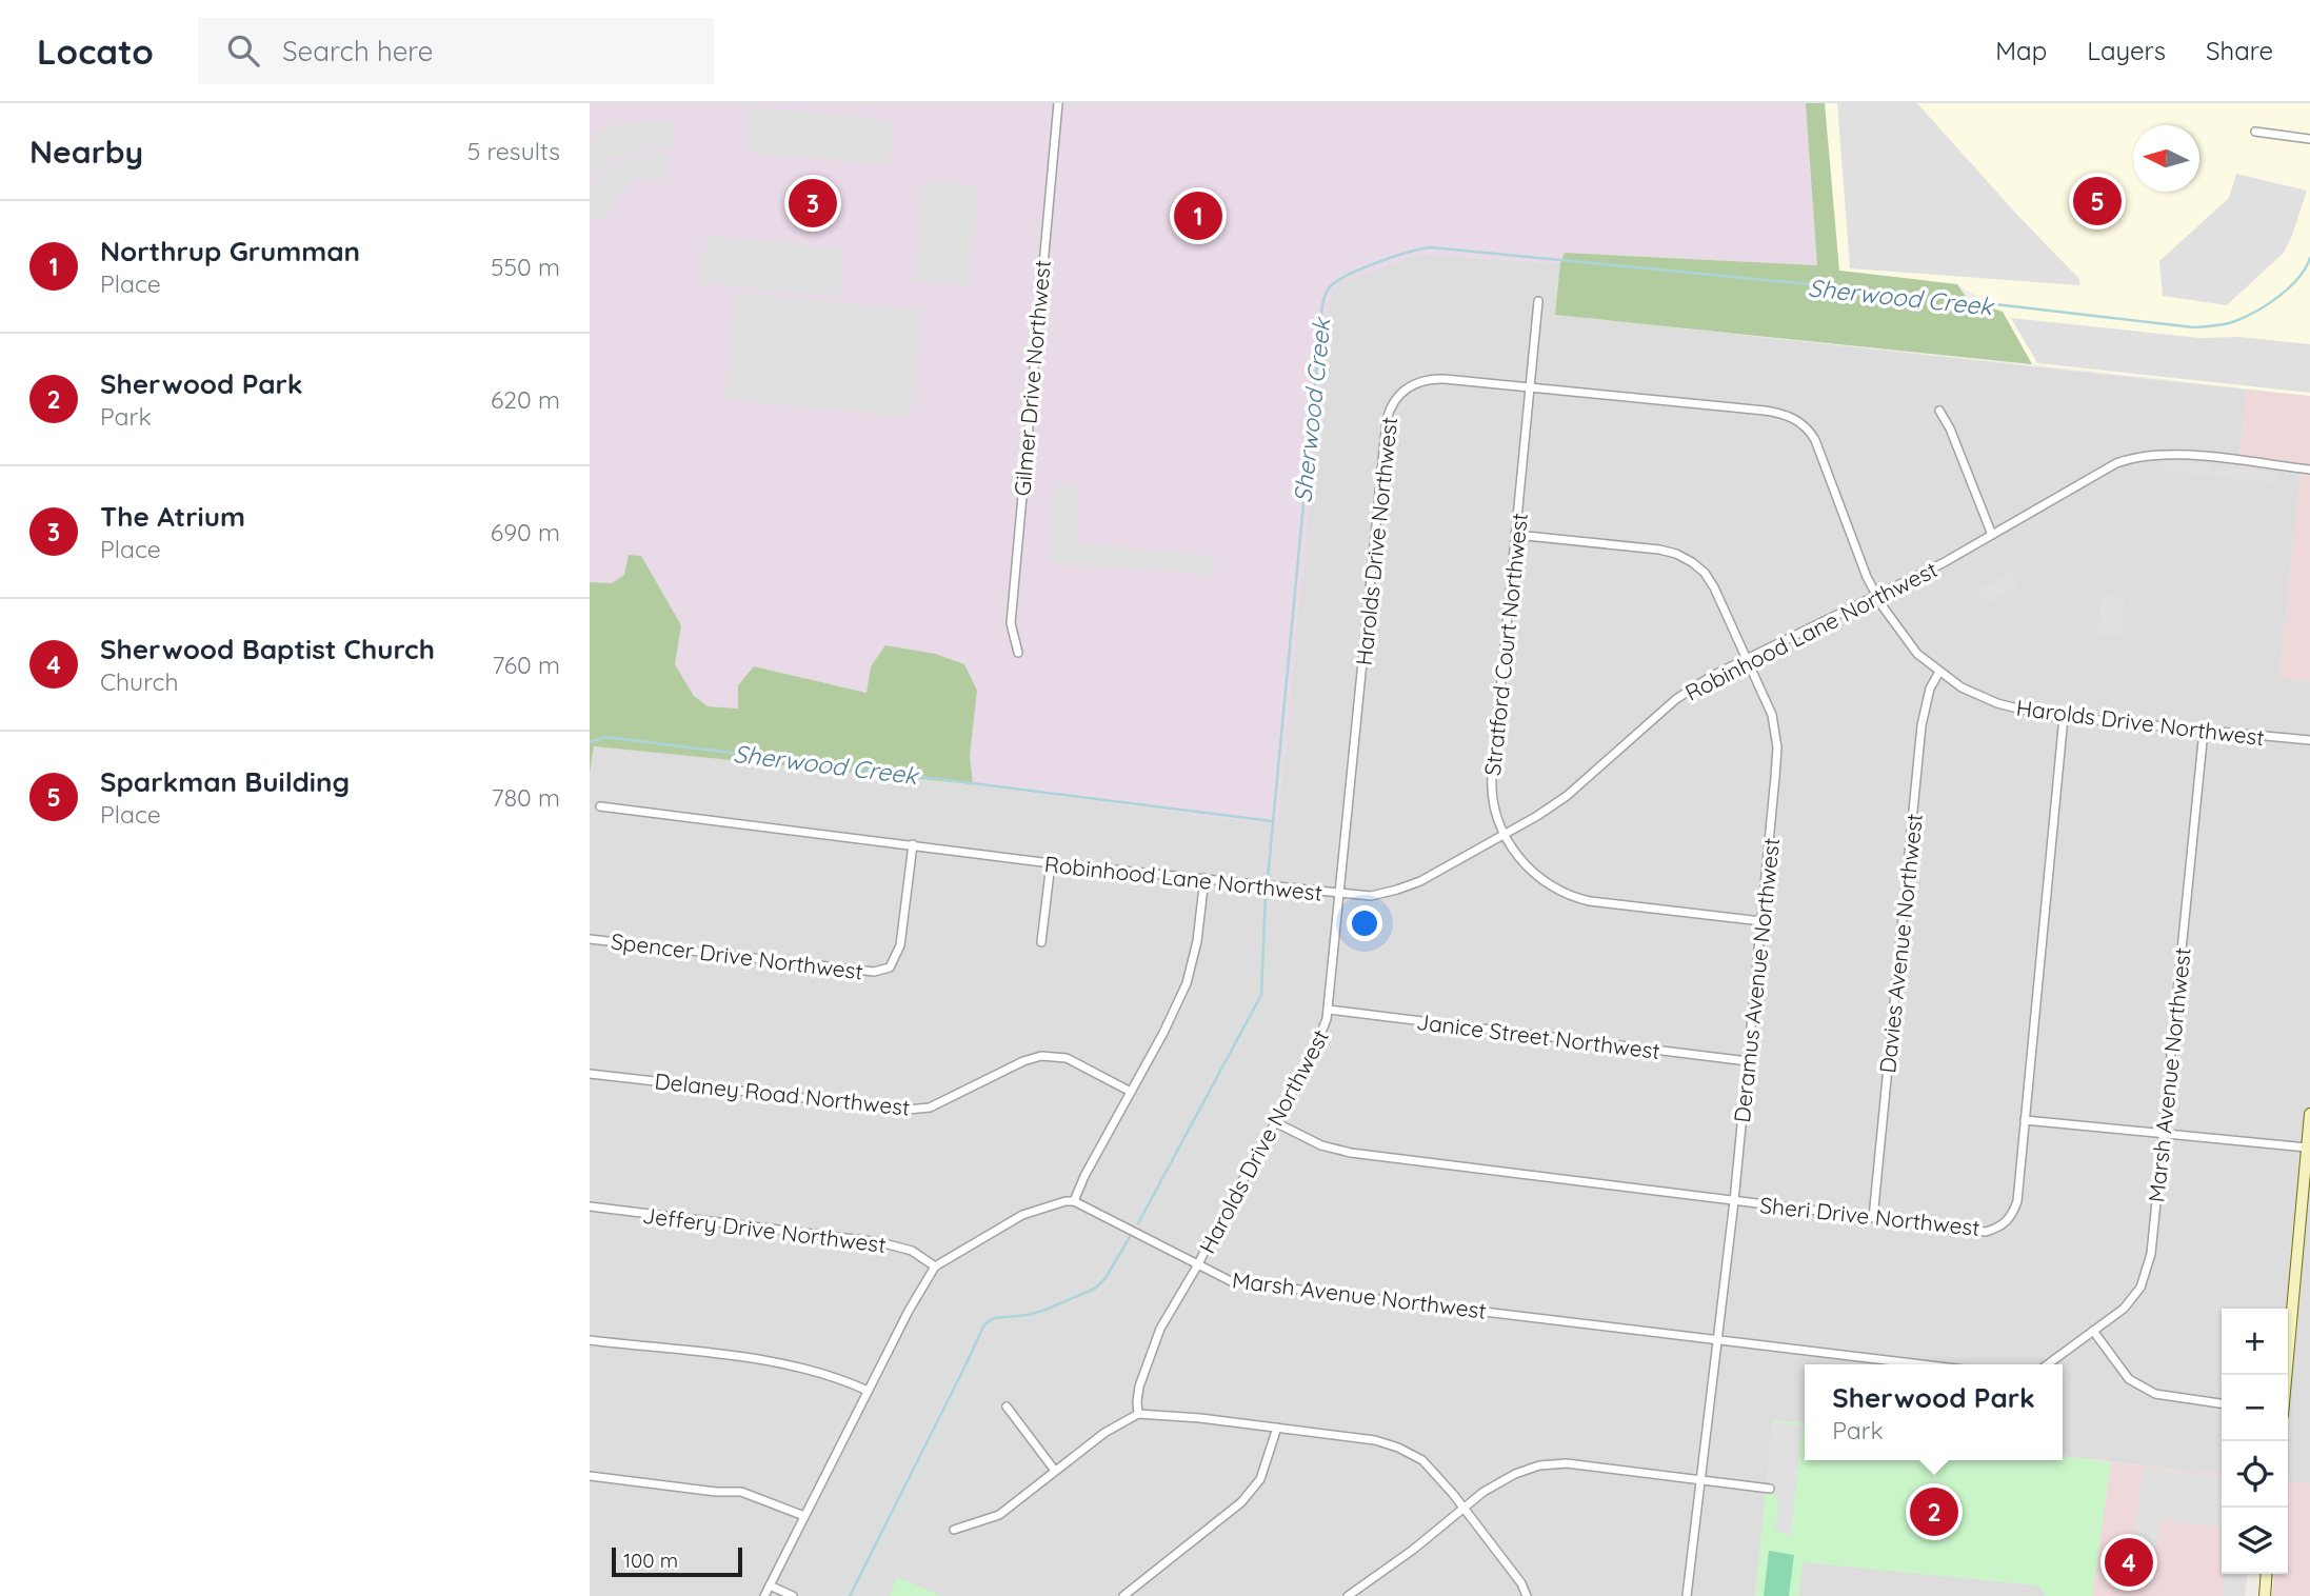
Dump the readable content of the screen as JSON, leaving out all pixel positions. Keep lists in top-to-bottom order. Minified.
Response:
{"streets":{"street":["Gilmer Drive Northwest","Harolds Drive Northwest","Robinhood Lane Northwest","Stratford Court Northwest","Davies Avenue Northwest","Spencer Drive Northwest","Deramus Avenue Northwest","Janice Street Northwest","Marsh Avenue Northwest","Delaney Road Northwest","Sheri Drive Northwest","Jeffery Drive Northwest"]},"crossings":[["Harolds Drive Northwest","Robinhood Lane Northwest"],["Harolds Drive Northwest","Stratford Court Northwest"],["Harolds Drive Northwest","Davies Avenue Northwest"],["Harolds Drive Northwest","Janice Street Northwest"],["Harolds Drive Northwest","Marsh Avenue Northwest"],["Harolds Drive Northwest","Sheri Drive Northwest"],["Robinhood Lane Northwest","Stratford Court Northwest"],["Robinhood Lane Northwest","Spencer Drive Northwest"],["Robinhood Lane Northwest","Deramus Avenue Northwest"],["Stratford Court Northwest","Deramus Avenue Northwest"],["Davies Avenue Northwest","Sheri Drive Northwest"],["Deramus Avenue Northwest","Janice Street Northwest"],["Deramus Avenue Northwest","Marsh Avenue Northwest"],["Deramus Avenue Northwest","Sheri Drive Northwest"]],"water":["Sherwood Creek"],"scale_bar":"100 m","north":"left","page":{"header":"Locato","search":"Search here","nav":["Map","Layers","Share"],"heading":["Nearby","5 results"],"pins":["5","3","1","2","4"],"list":[{"mark":"1","name":"Northrup Grumman","note":"Place","value":"550 m"},{"mark":"2","name":"Sherwood Park","note":"Park","value":"620 m"},{"mark":"3","name":"The Atrium","note":"Place","value":"690 m"},{"mark":"4","name":"Sherwood Baptist Church","note":"Church","value":"760 m"},{"mark":"5","name":"Sparkman Building","note":"Place","value":"780 m"}],"map_buttons":["+","−"],"popup":["Sherwood Park","Park"],"scale":"100 m"}}
